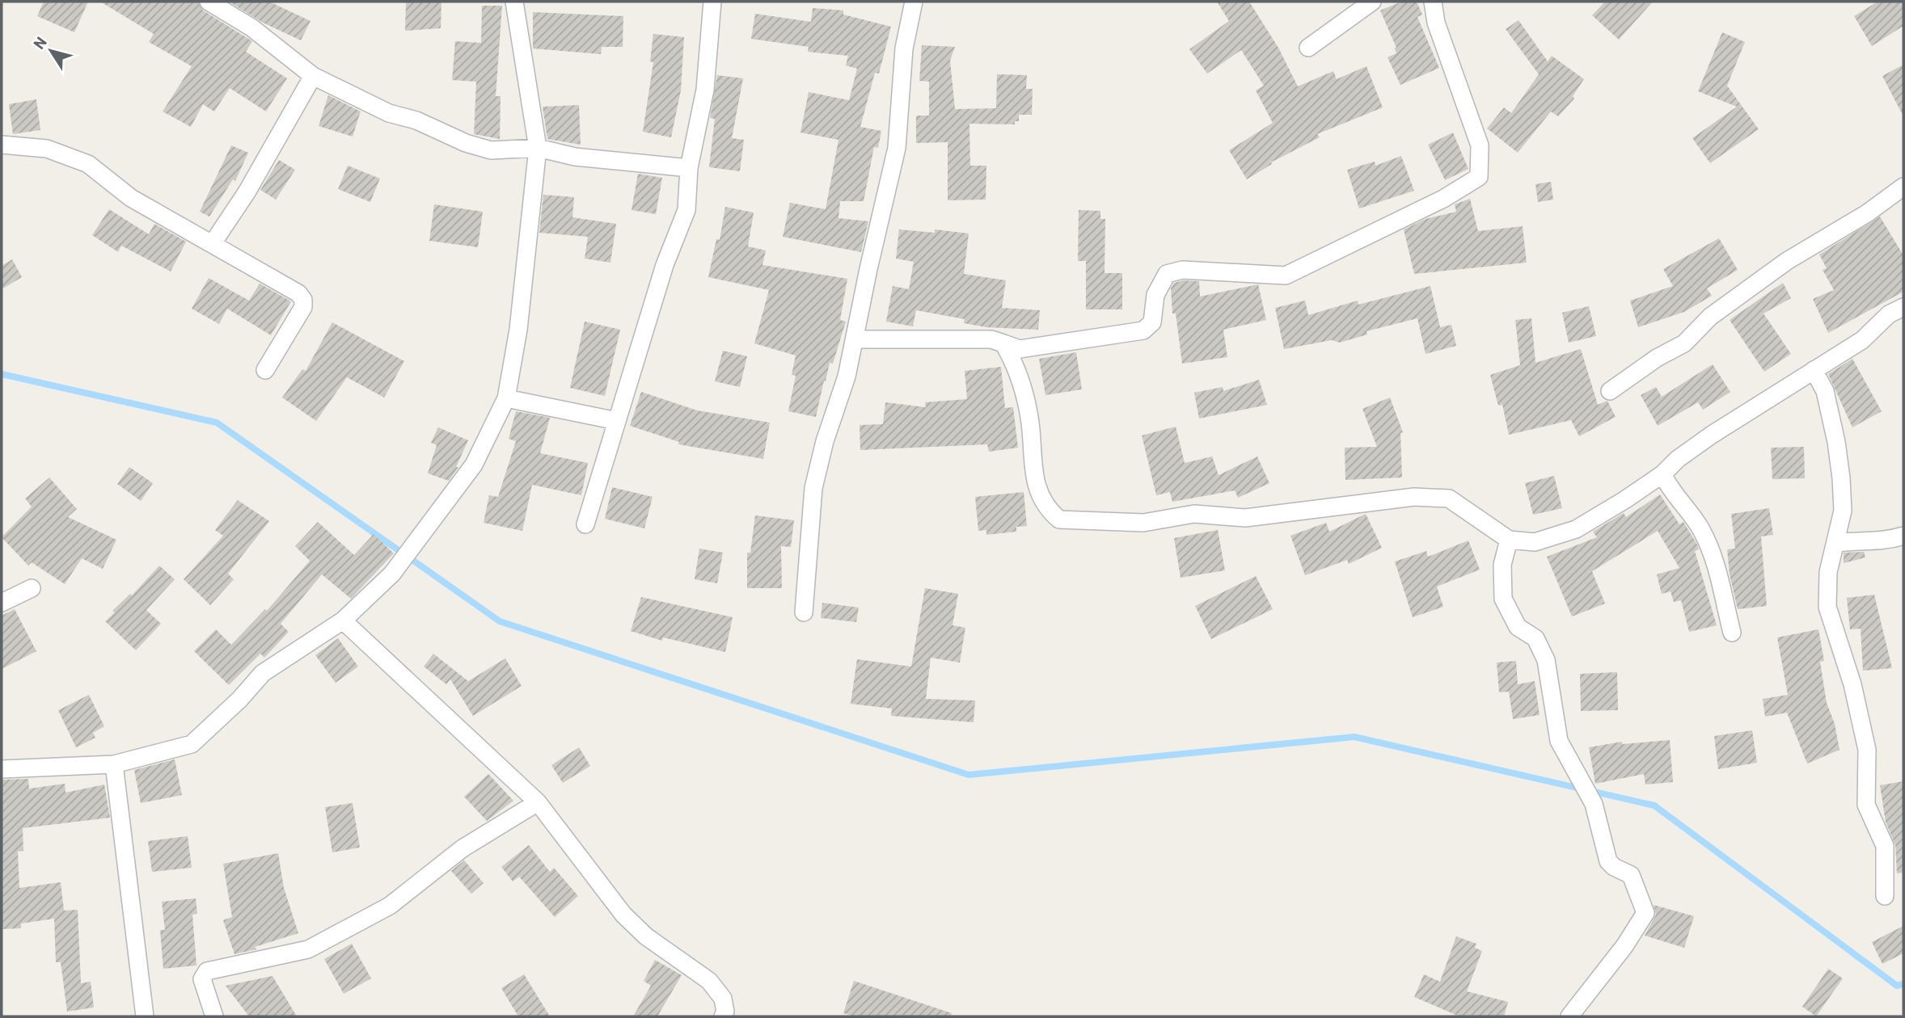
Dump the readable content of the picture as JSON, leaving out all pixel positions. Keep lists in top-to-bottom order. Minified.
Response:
{"north":"top left"}
